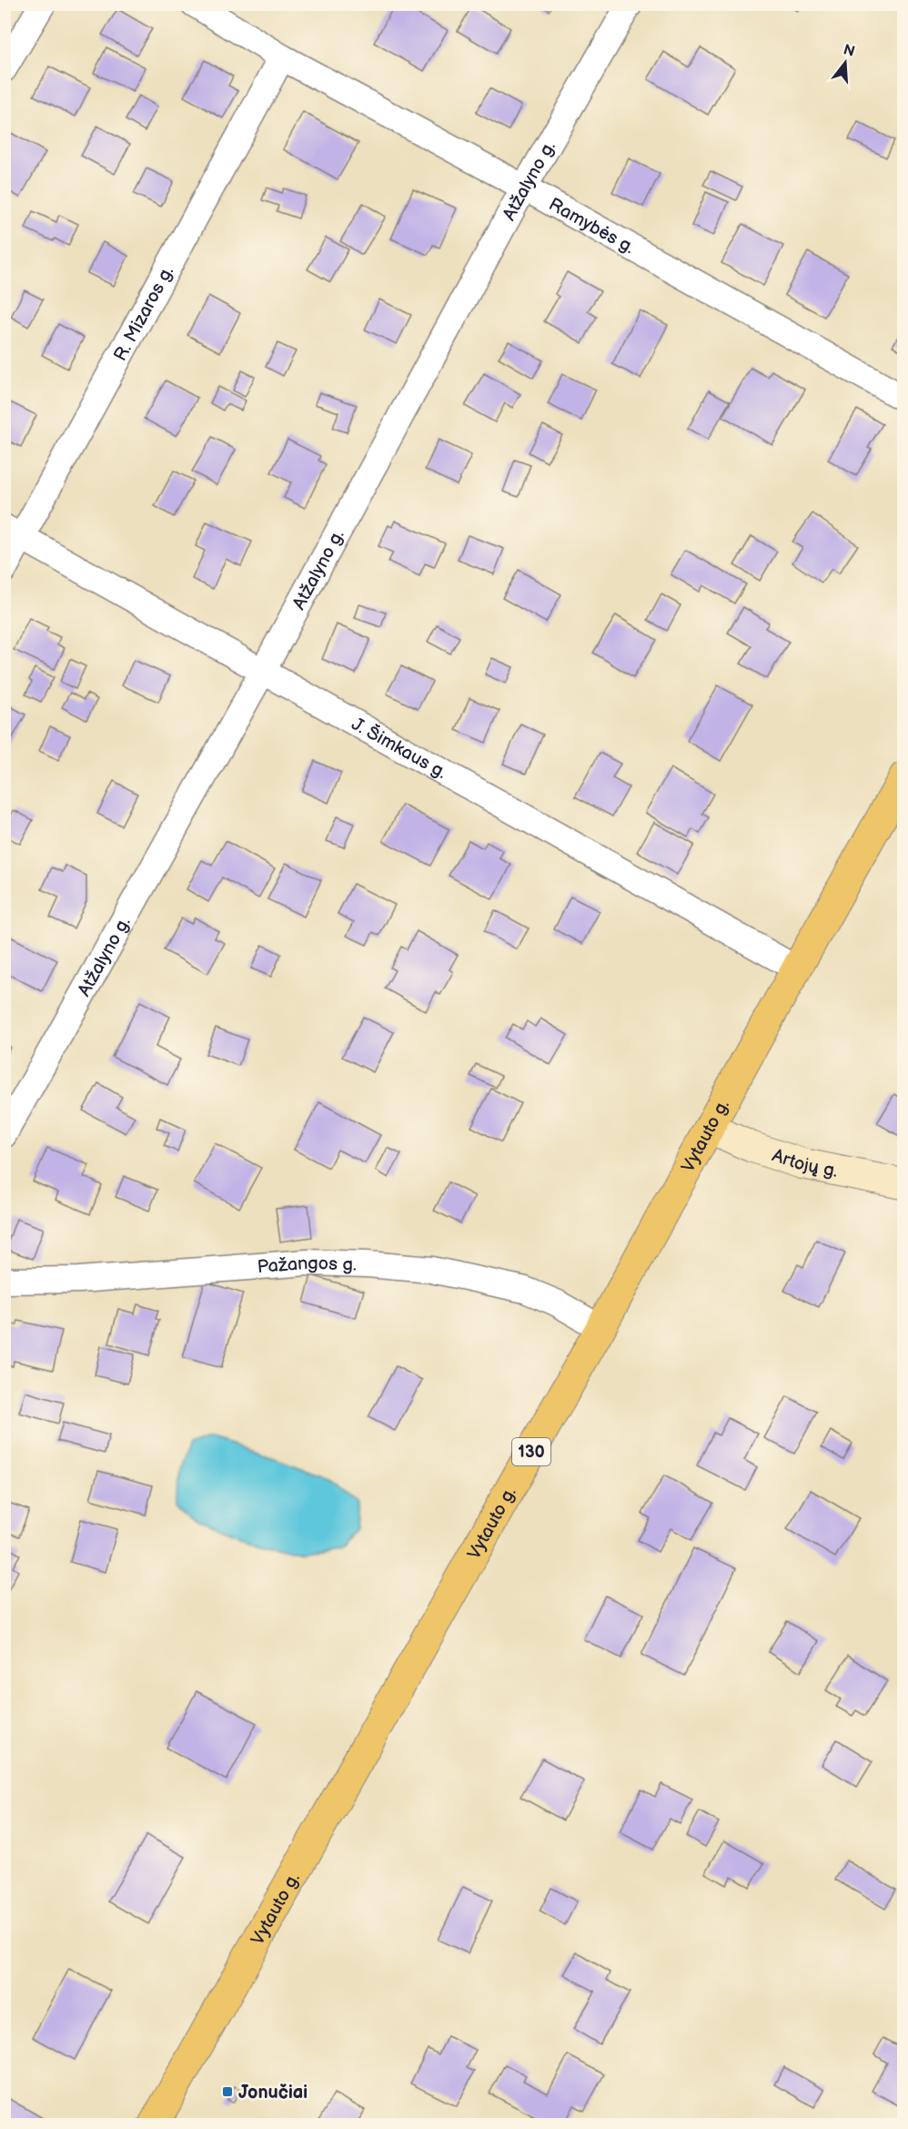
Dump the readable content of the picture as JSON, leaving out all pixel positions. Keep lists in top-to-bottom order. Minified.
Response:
{"streets":{"main road":["Vytauto g.","Artojų g.","130"],"street":["Atžalyno g.","Ramybės g.","R. Mizaros g.","J. Šimkaus g.","Pažangos g."]},"crossings":[["Atžalyno g.","Ramybės g."],["Atžalyno g.","J. Šimkaus g."],["Ramybės g.","R. Mizaros g."],["R. Mizaros g.","J. Šimkaus g."],["J. Šimkaus g.","Vytauto g."],["Vytauto g.","Artojų g."],["Vytauto g.","Pažangos g."]],"places":{"transit":["Jonučiai"]},"north":"top"}
